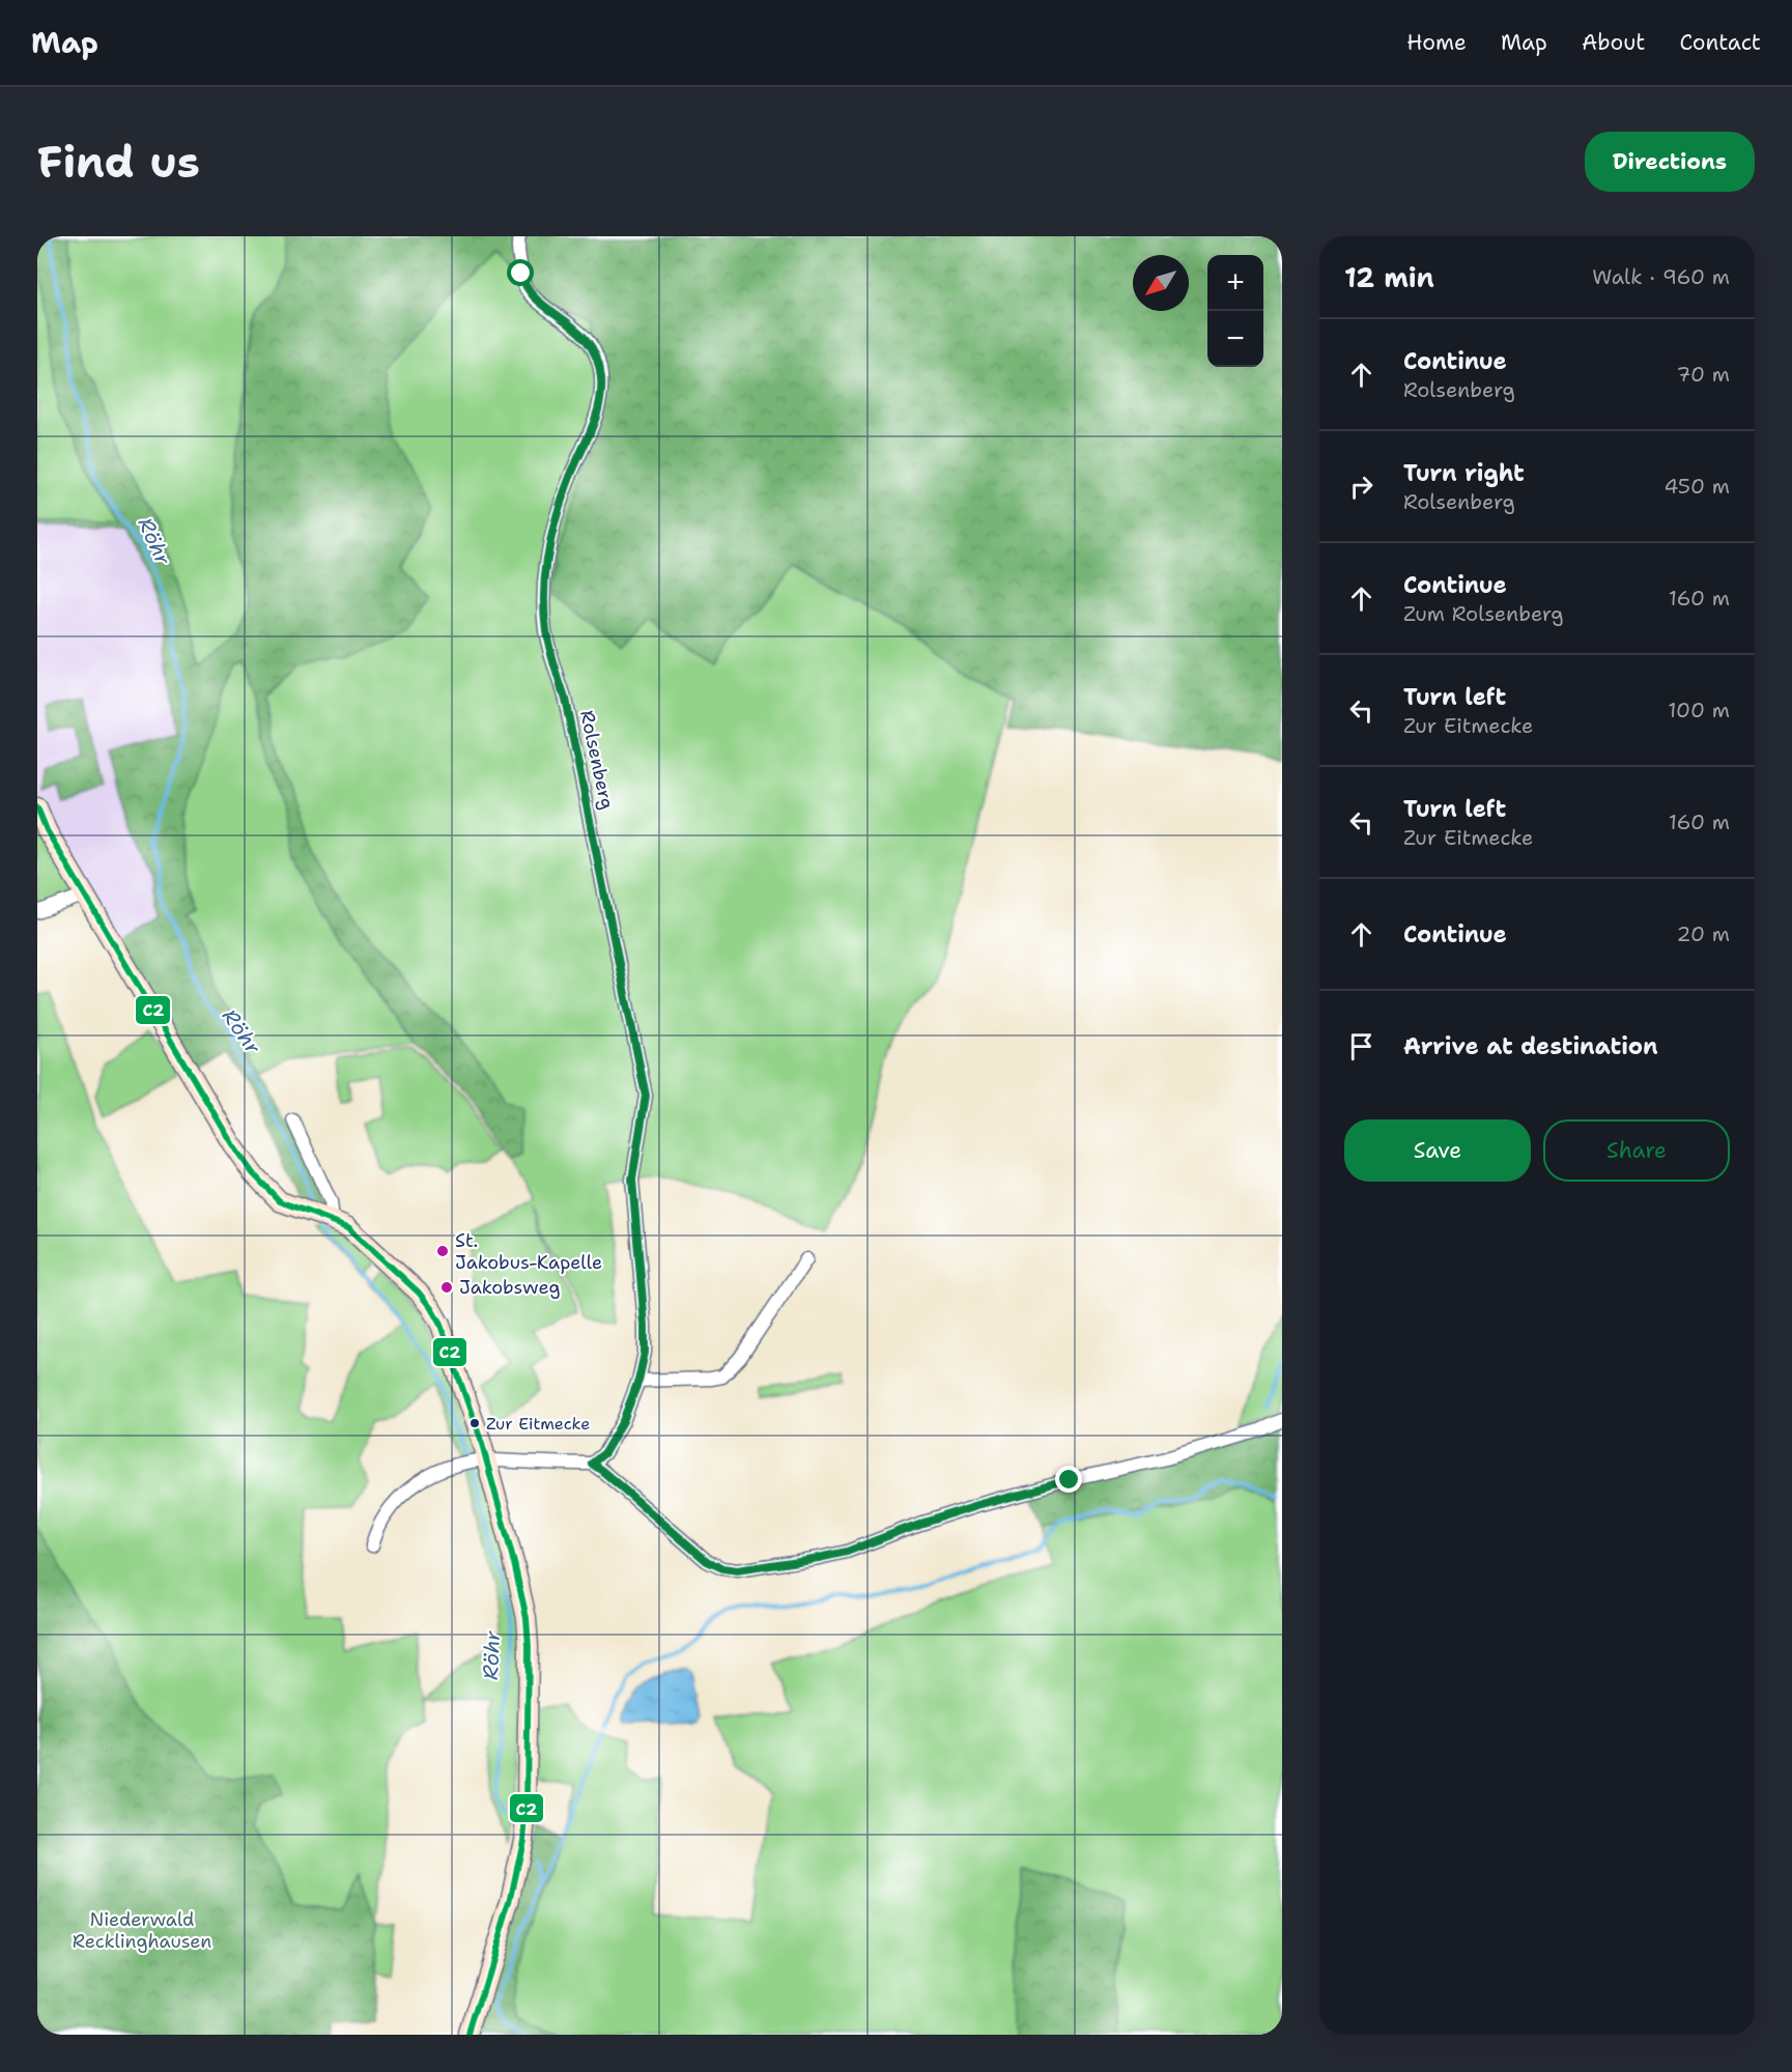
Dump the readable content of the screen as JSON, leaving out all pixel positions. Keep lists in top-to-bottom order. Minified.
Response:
{"streets":{"street":["Rolsenberg"]},"water":["Röhr"],"parks":["Niederwald Recklinghausen"],"places":["St. Jakobus-Kapelle","Jakobsweg","Zur Eitmecke"],"lines":["transit line C2"],"north":"bottom left","page":{"header":"Map","nav":["Home","Map","About","Contact"],"buttons":["Directions",["Save","Share"]],"title":"Find us","heading":["12 min","Walk · 960 m"],"map_buttons":["+","−"],"list":[["Continue","Rolsenberg","70 m"],["Turn right","Rolsenberg","450 m"],["Continue","Zum Rolsenberg","160 m"],["Turn left","Zur Eitmecke","100 m"],["Turn left","Zur Eitmecke","160 m"],["Continue","20 m"],"Arrive at destination"]}}
